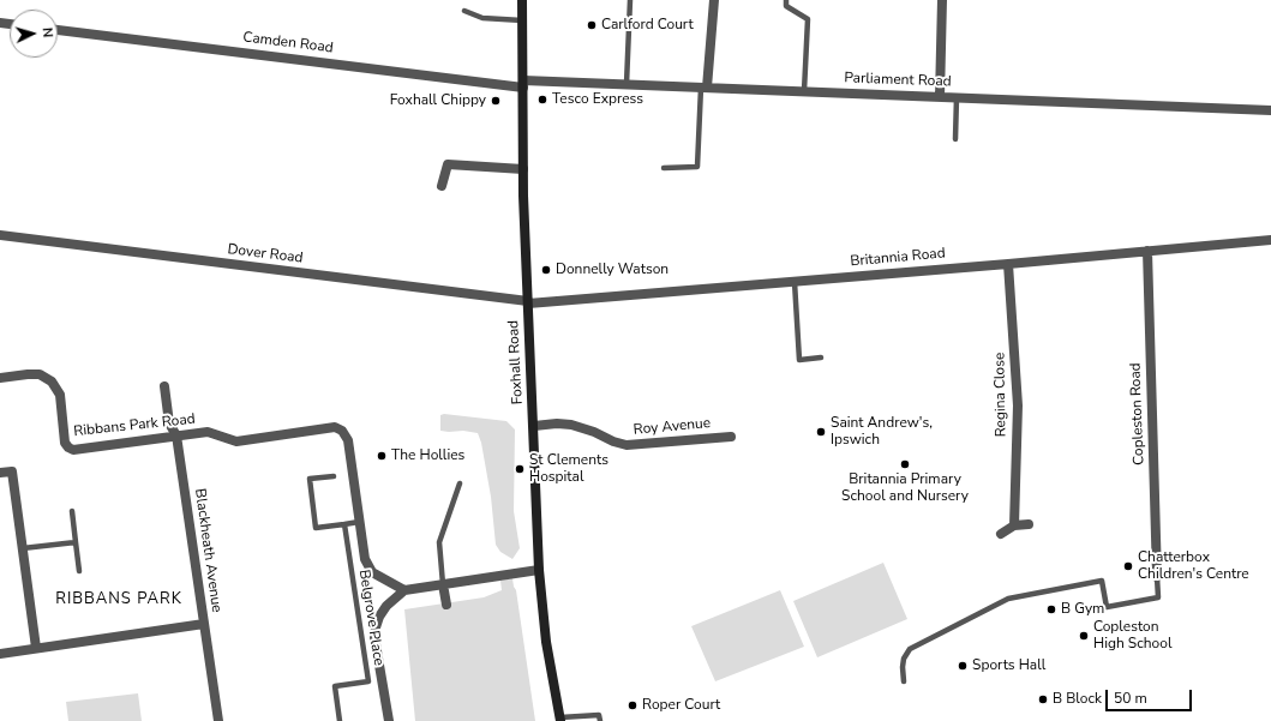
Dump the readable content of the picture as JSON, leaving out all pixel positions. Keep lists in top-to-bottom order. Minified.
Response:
{"streets":{"street":["Camden Road","Parliament Road","Dover Road","Britannia Road","Foxhall Road","Regina Close","Copleston Road","Ribbans Park Road","Roy Avenue","Blackheath Avenue"],"lane":["Belgrove Place"]},"crossings":[["Camden Road","Parliament Road"],["Camden Road","Foxhall Road"],["Parliament Road","Foxhall Road"],["Dover Road","Britannia Road"],["Dover Road","Foxhall Road"],["Britannia Road","Foxhall Road"],["Britannia Road","Regina Close"],["Britannia Road","Copleston Road"],["Foxhall Road","Roy Avenue"],["Ribbans Park Road","Blackheath Avenue"]],"districts":["RIBBANS PARK"],"places":["Carlford Court","Tesco Express","Foxhall Chippy","Donnelly Watson","Saint Andrew's, Ipswich","The Hollies","Britannia Primary School and Nursery","St Clements Hospital","Chatterbox Children's Centre","B Gym","Copleston High School","Sports Hall","B Block","Roper Court"],"scale_bar":"50 m","north":"right"}
